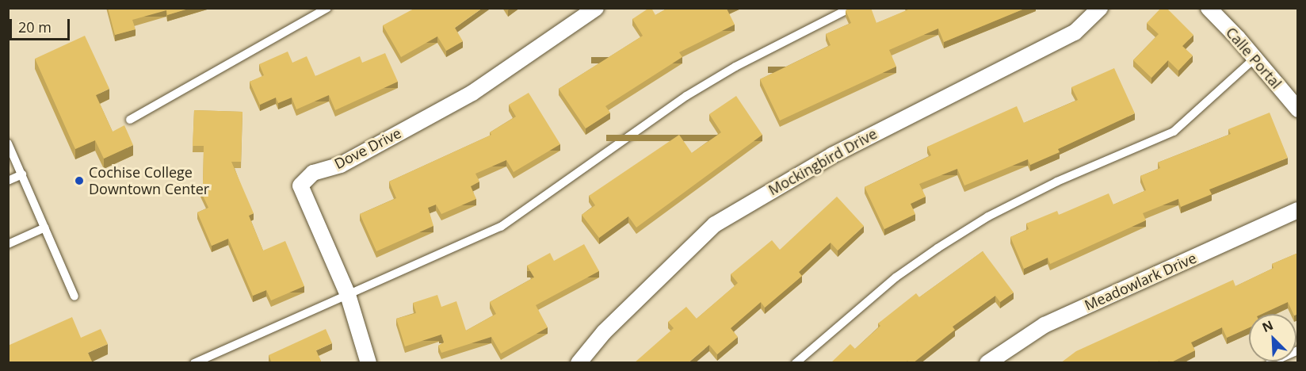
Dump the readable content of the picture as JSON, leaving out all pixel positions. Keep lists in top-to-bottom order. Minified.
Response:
{"streets":{"street":["Calle Portal","Dove Drive","Mockingbird Drive","Meadowlark Drive"]},"places":["Cochise College Downtown Center"],"scale_bar":"20 m","north":"top left"}
